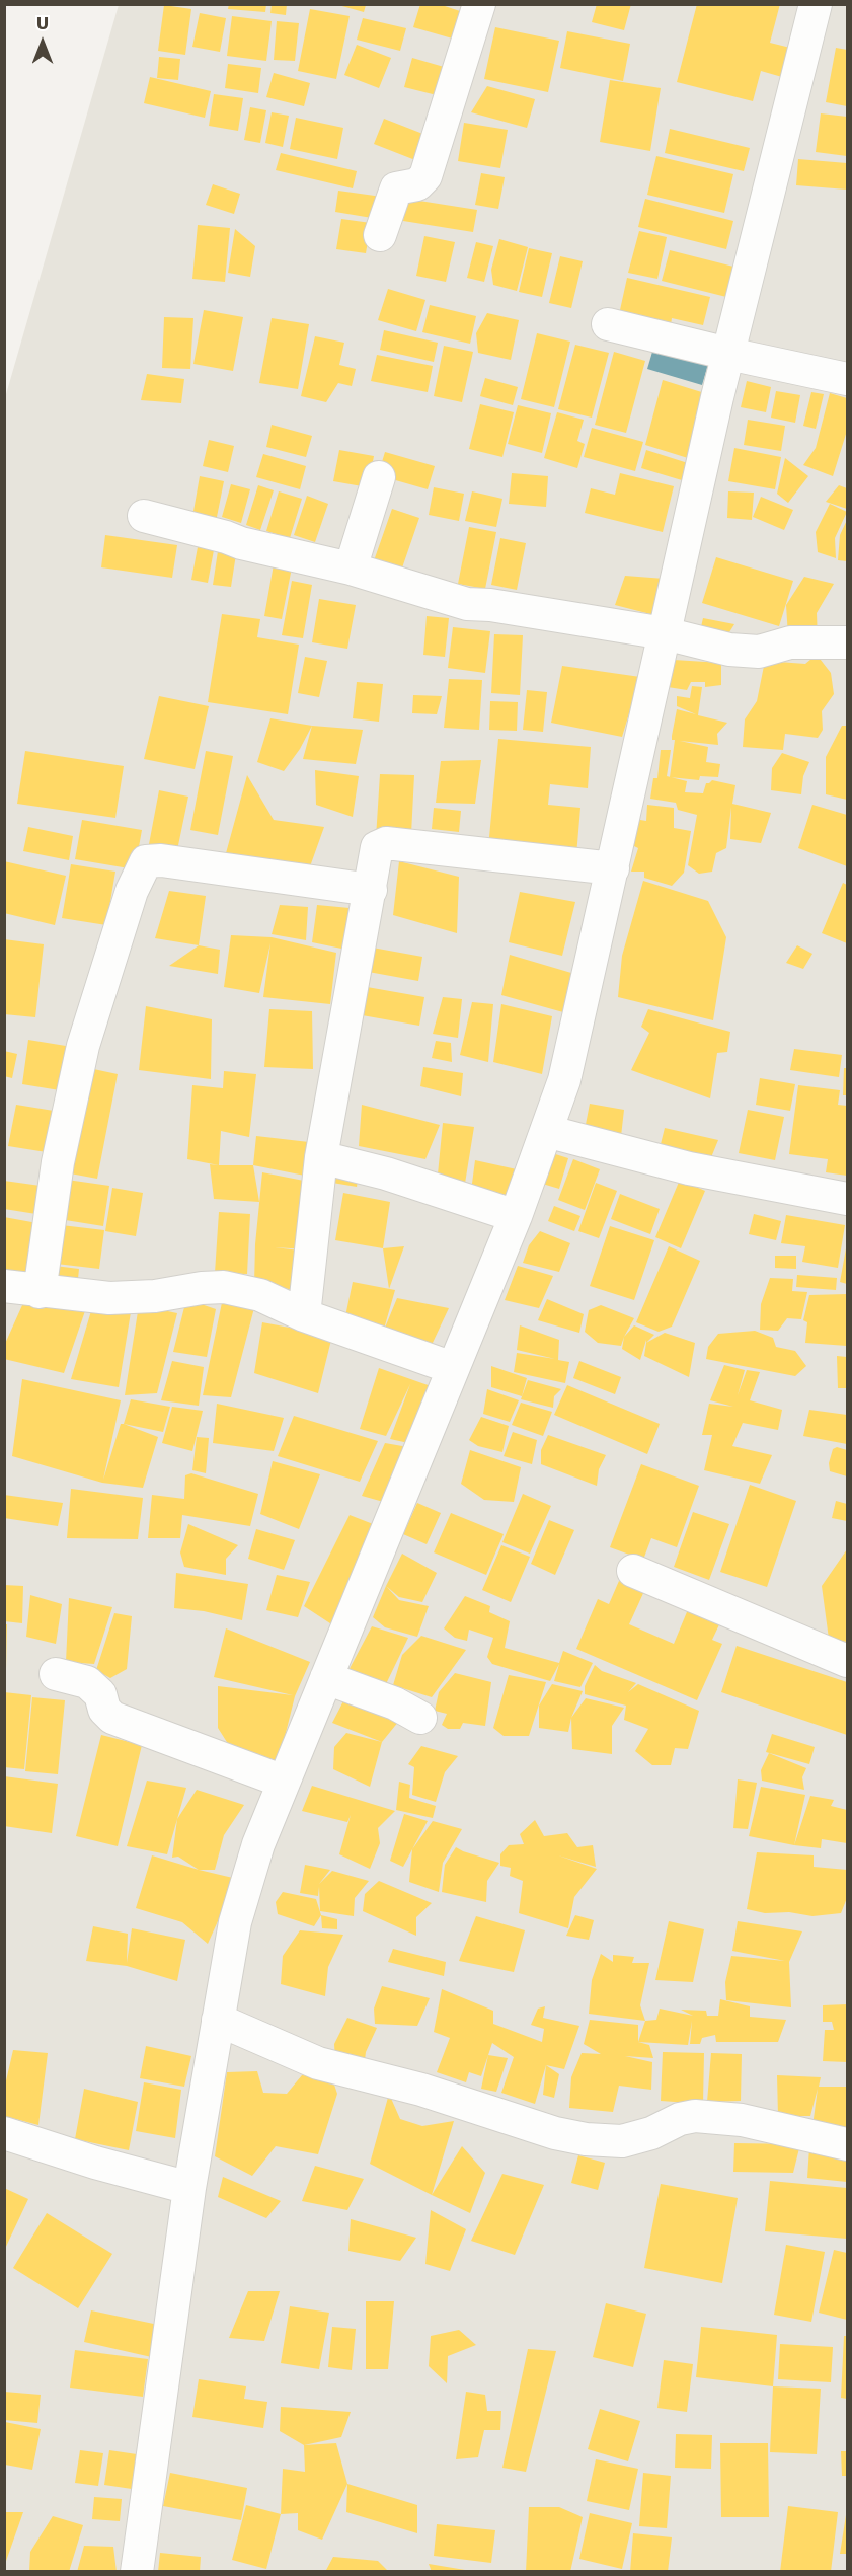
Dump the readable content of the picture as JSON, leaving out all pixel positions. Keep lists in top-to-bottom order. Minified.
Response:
{"north":"top"}
